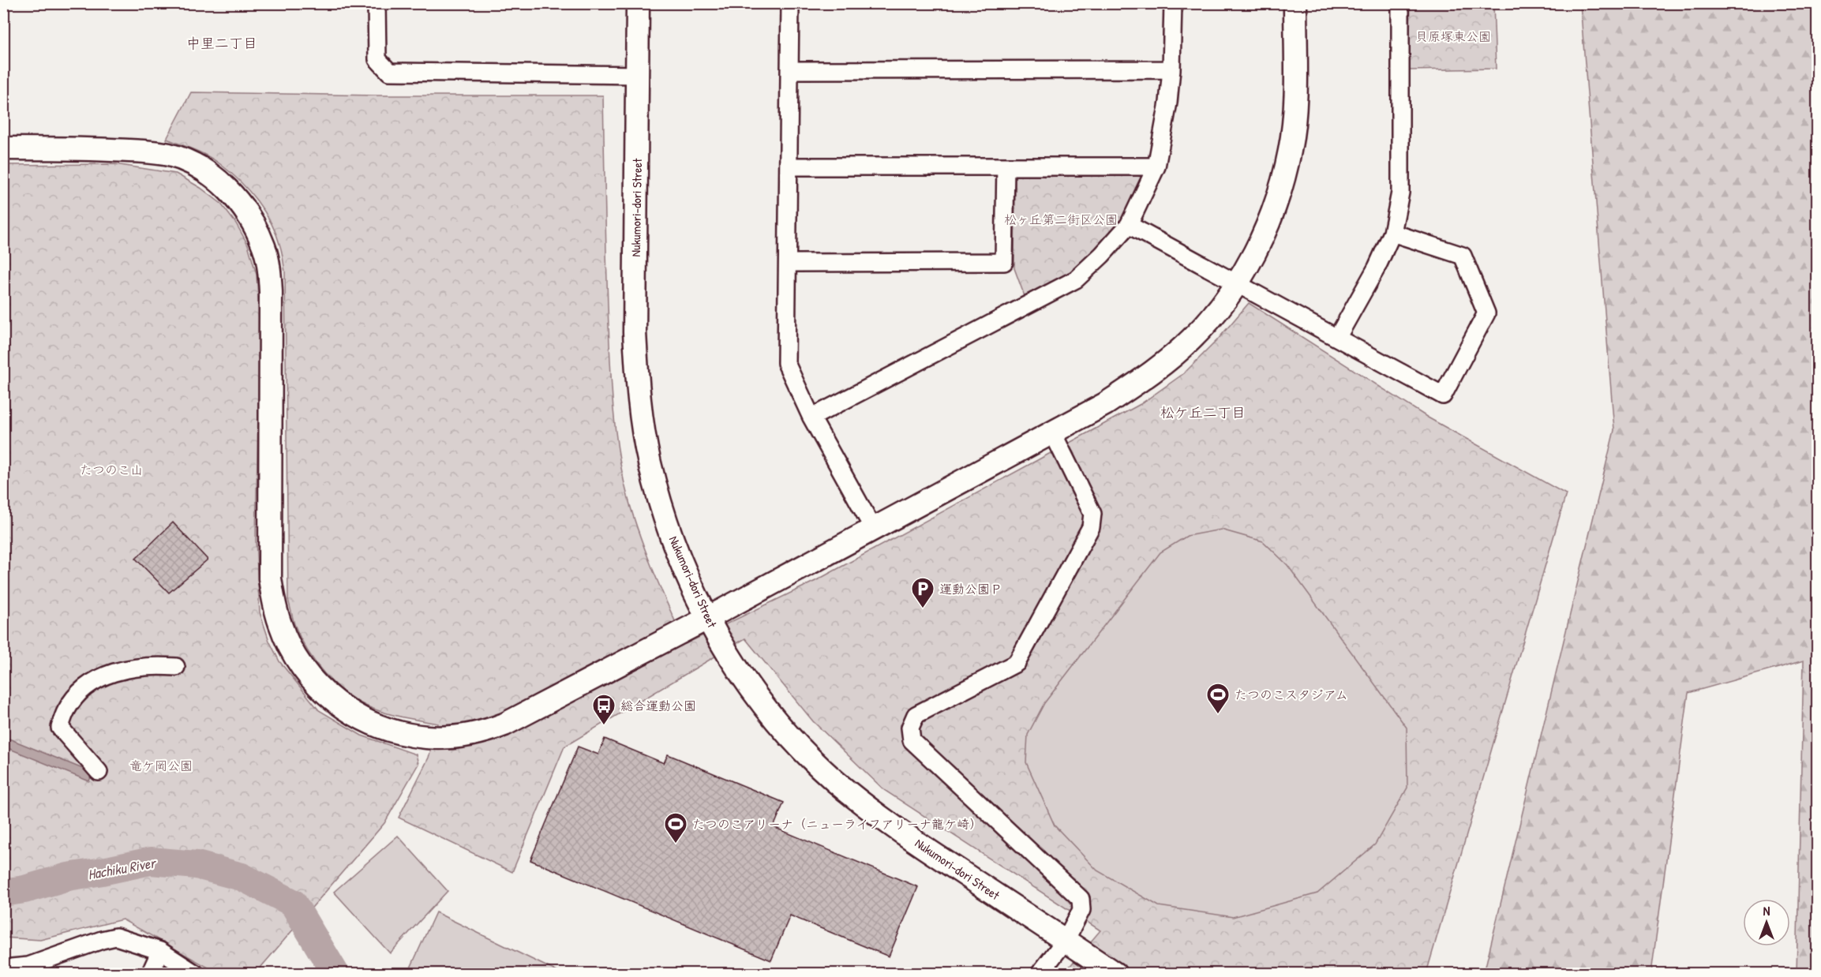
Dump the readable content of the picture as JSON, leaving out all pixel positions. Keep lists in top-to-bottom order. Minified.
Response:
{"streets":{"street":["Nukumori-dori Street"]},"districts":["中里二丁目","松ケ丘二丁目"],"water":["Hachiku River"],"parks":["貝原塚東公園","松ヶ丘第二街区公園","たつのこ山","竜ケ岡公園"],"places":{"parking":["運動公園Ｐ"],"sports":["たつのこスタジアム","たつのこアリーナ（ニューライフアリーナ龍ケ崎）"],"bus stop":["総合運動公園"]},"north":"top"}
